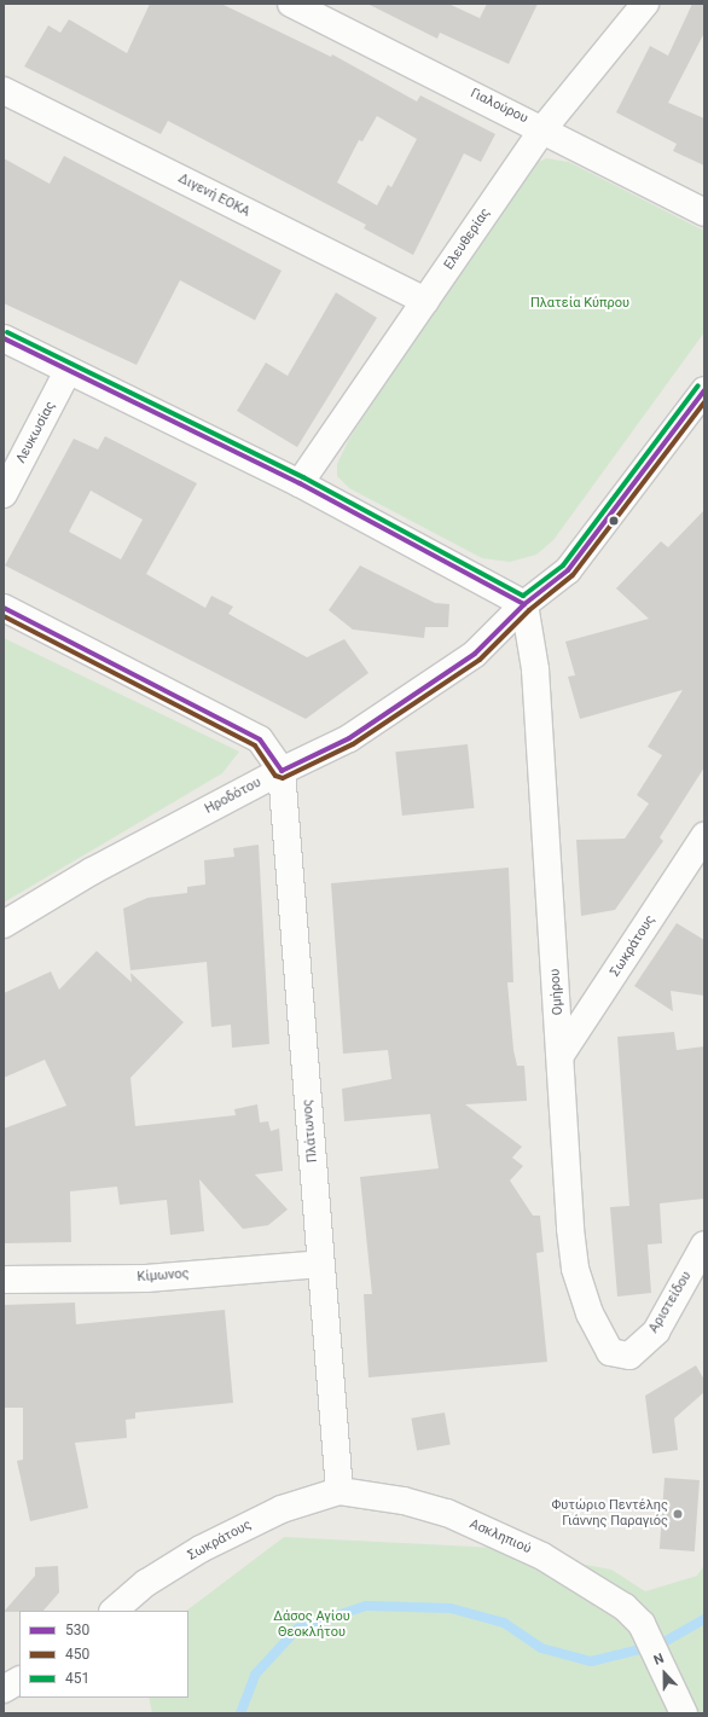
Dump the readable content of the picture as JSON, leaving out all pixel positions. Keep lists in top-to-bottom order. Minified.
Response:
{"streets":{"street":["Γιαλούρου","Διγενή ΕΟΚΑ","Ελευθερίας","Λευκωσίας","Ηροδότου","Σωκράτους","Ομήρου","Πλάτωνος","Κίμωνος","Αριστείδου","Ασκληπιού"]},"crossings":[["Γιαλούρου","Ελευθερίας"],["Διγενή ΕΟΚΑ","Ελευθερίας"],["Ηροδότου","Ομήρου"],["Ηροδότου","Πλάτωνος"],["Σωκράτους","Ομήρου"],["Σωκράτους","Πλάτωνος"],["Σωκράτους","Ασκληπιού"],["Ομήρου","Αριστείδου"],["Πλάτωνος","Κίμωνος"],["Πλάτωνος","Ασκληπιού"]],"parks":["Πλατεία Κύπρου","Δάσος Αγίου Θεοκλήτου"],"places":["Φυτώριο Πεντέλης Γιάννης Παραγιός"],"lines":["transit line 451","transit line 530","transit line 450"],"legend":["530","450","451"],"north":"top"}
